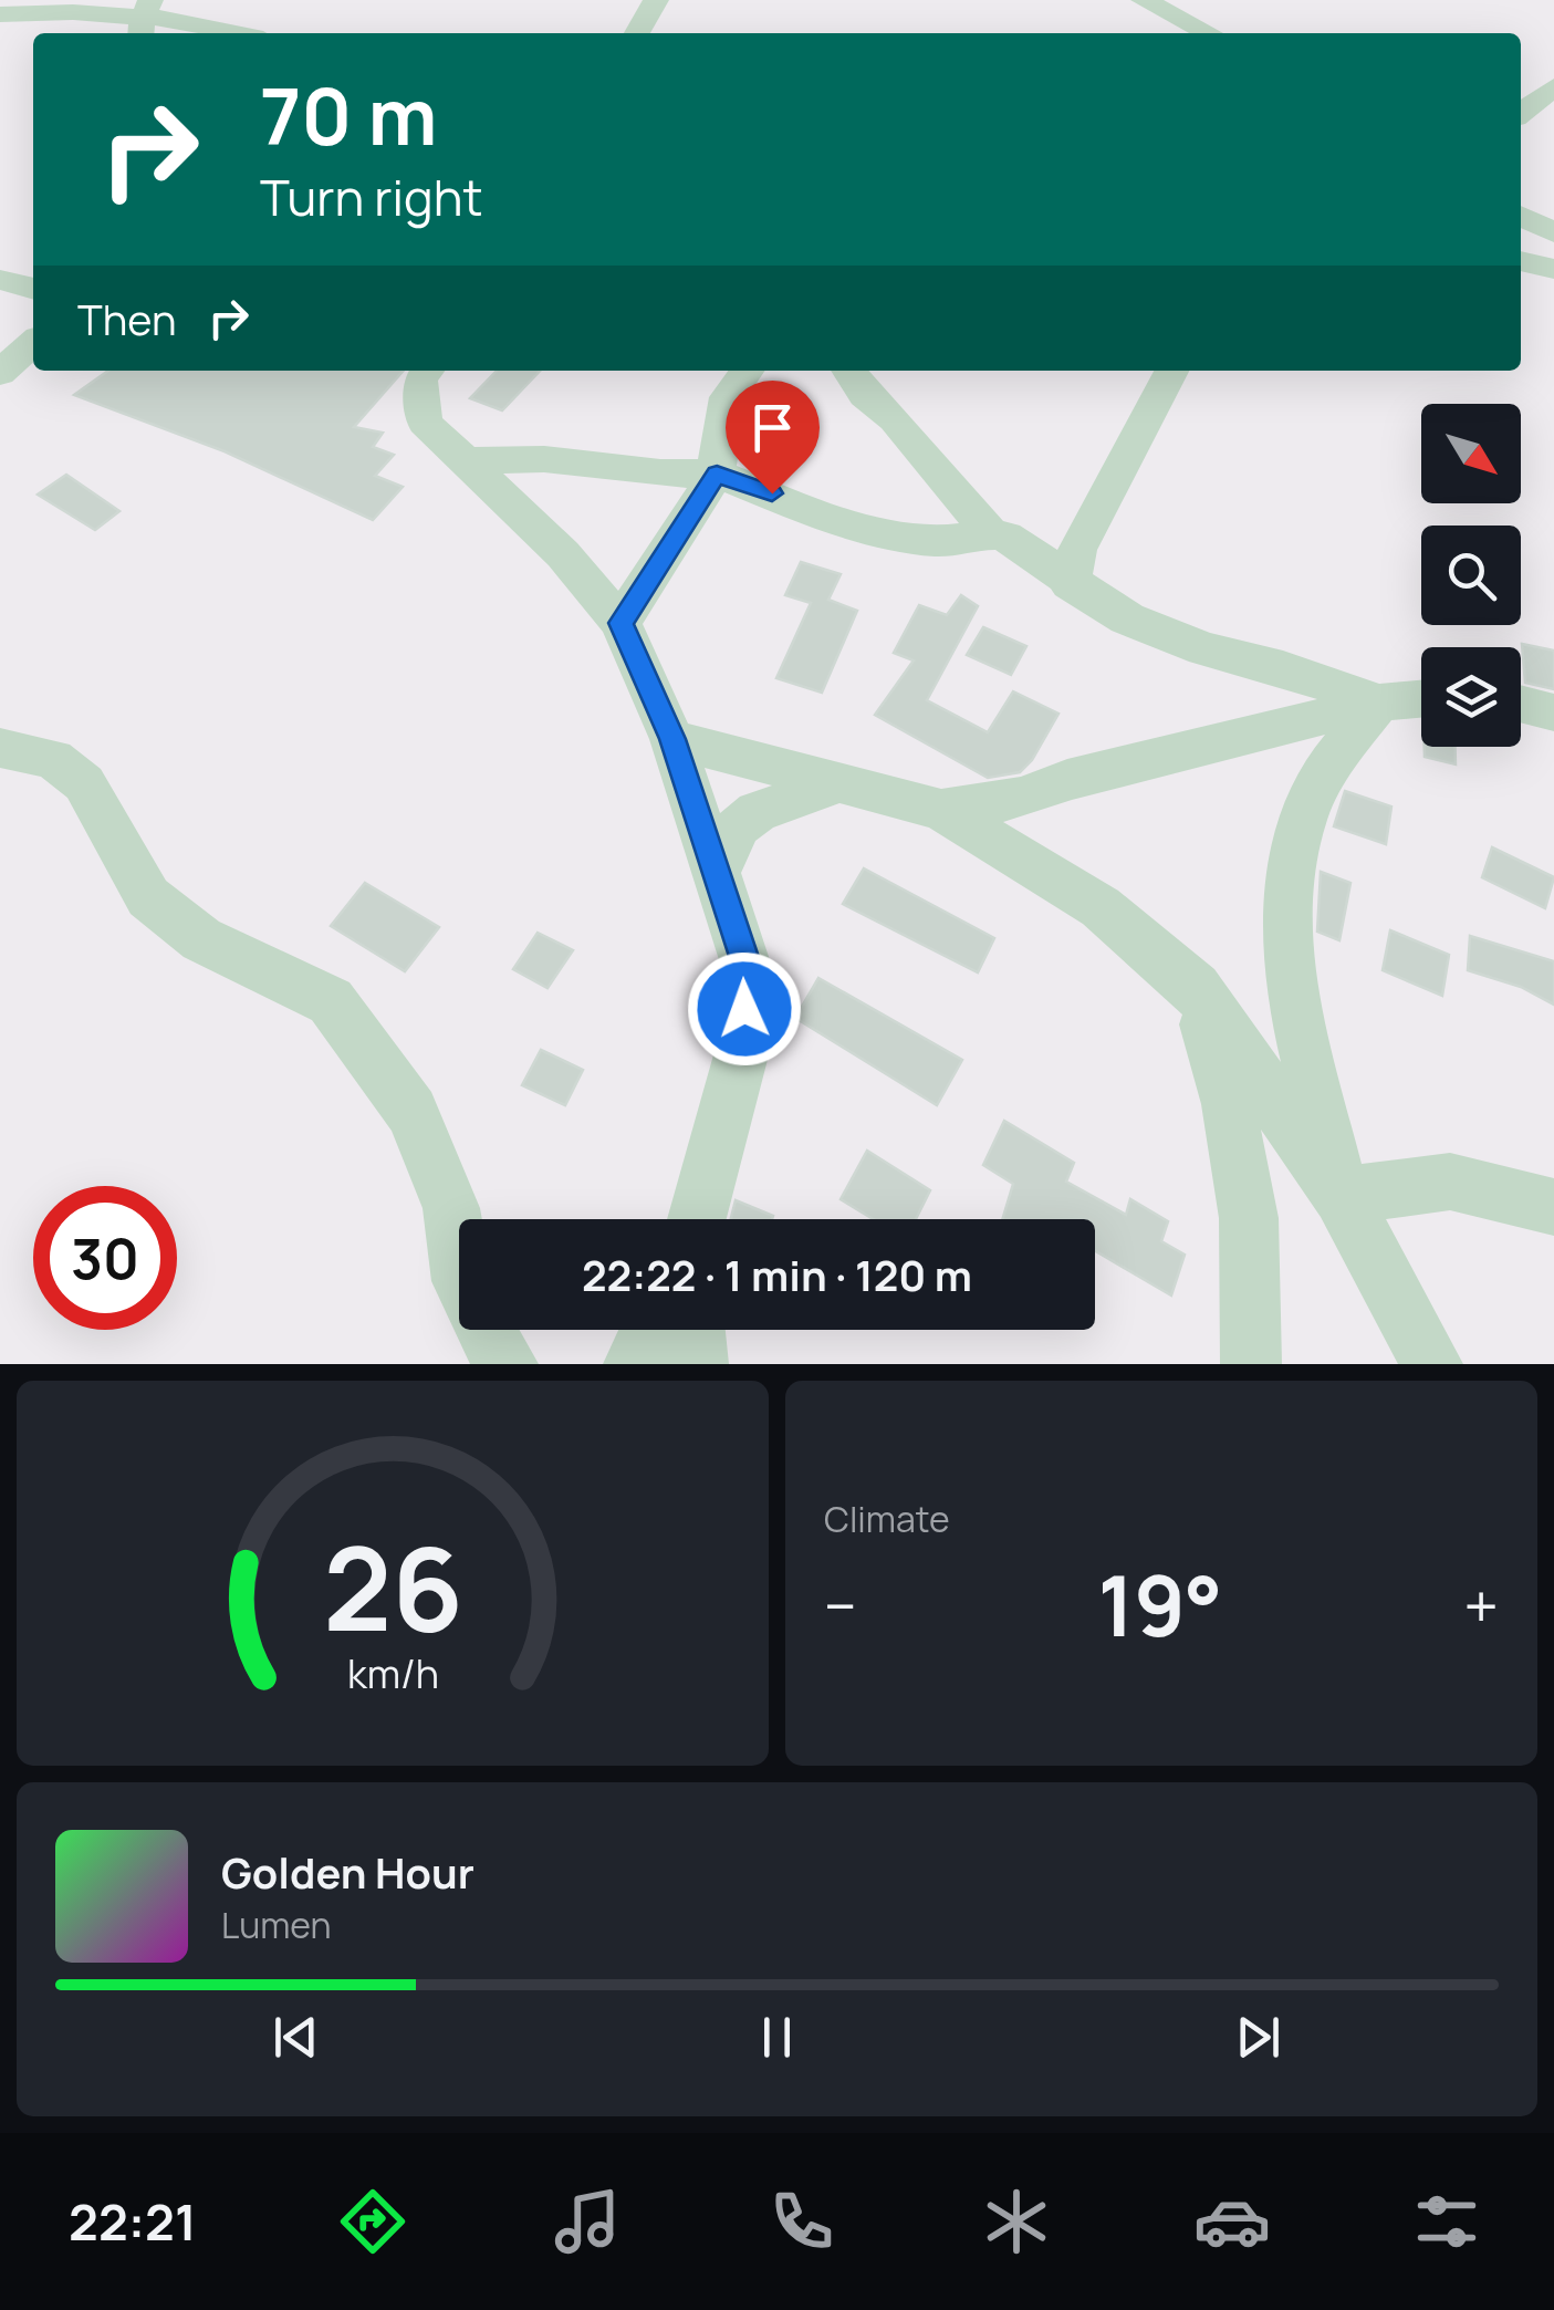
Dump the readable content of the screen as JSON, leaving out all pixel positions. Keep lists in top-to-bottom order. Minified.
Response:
{"north":"bottom right","page":{"turn":["70 m","Turn right"],"then":"Then","limit":"30","trip":"22:22 · 1 min · 120 m","tile":"Climate","heat":["−","19°","+"],"song":["Golden Hour","Lumen"],"tabs":"22:21","gauge":["26","km/h"]}}
